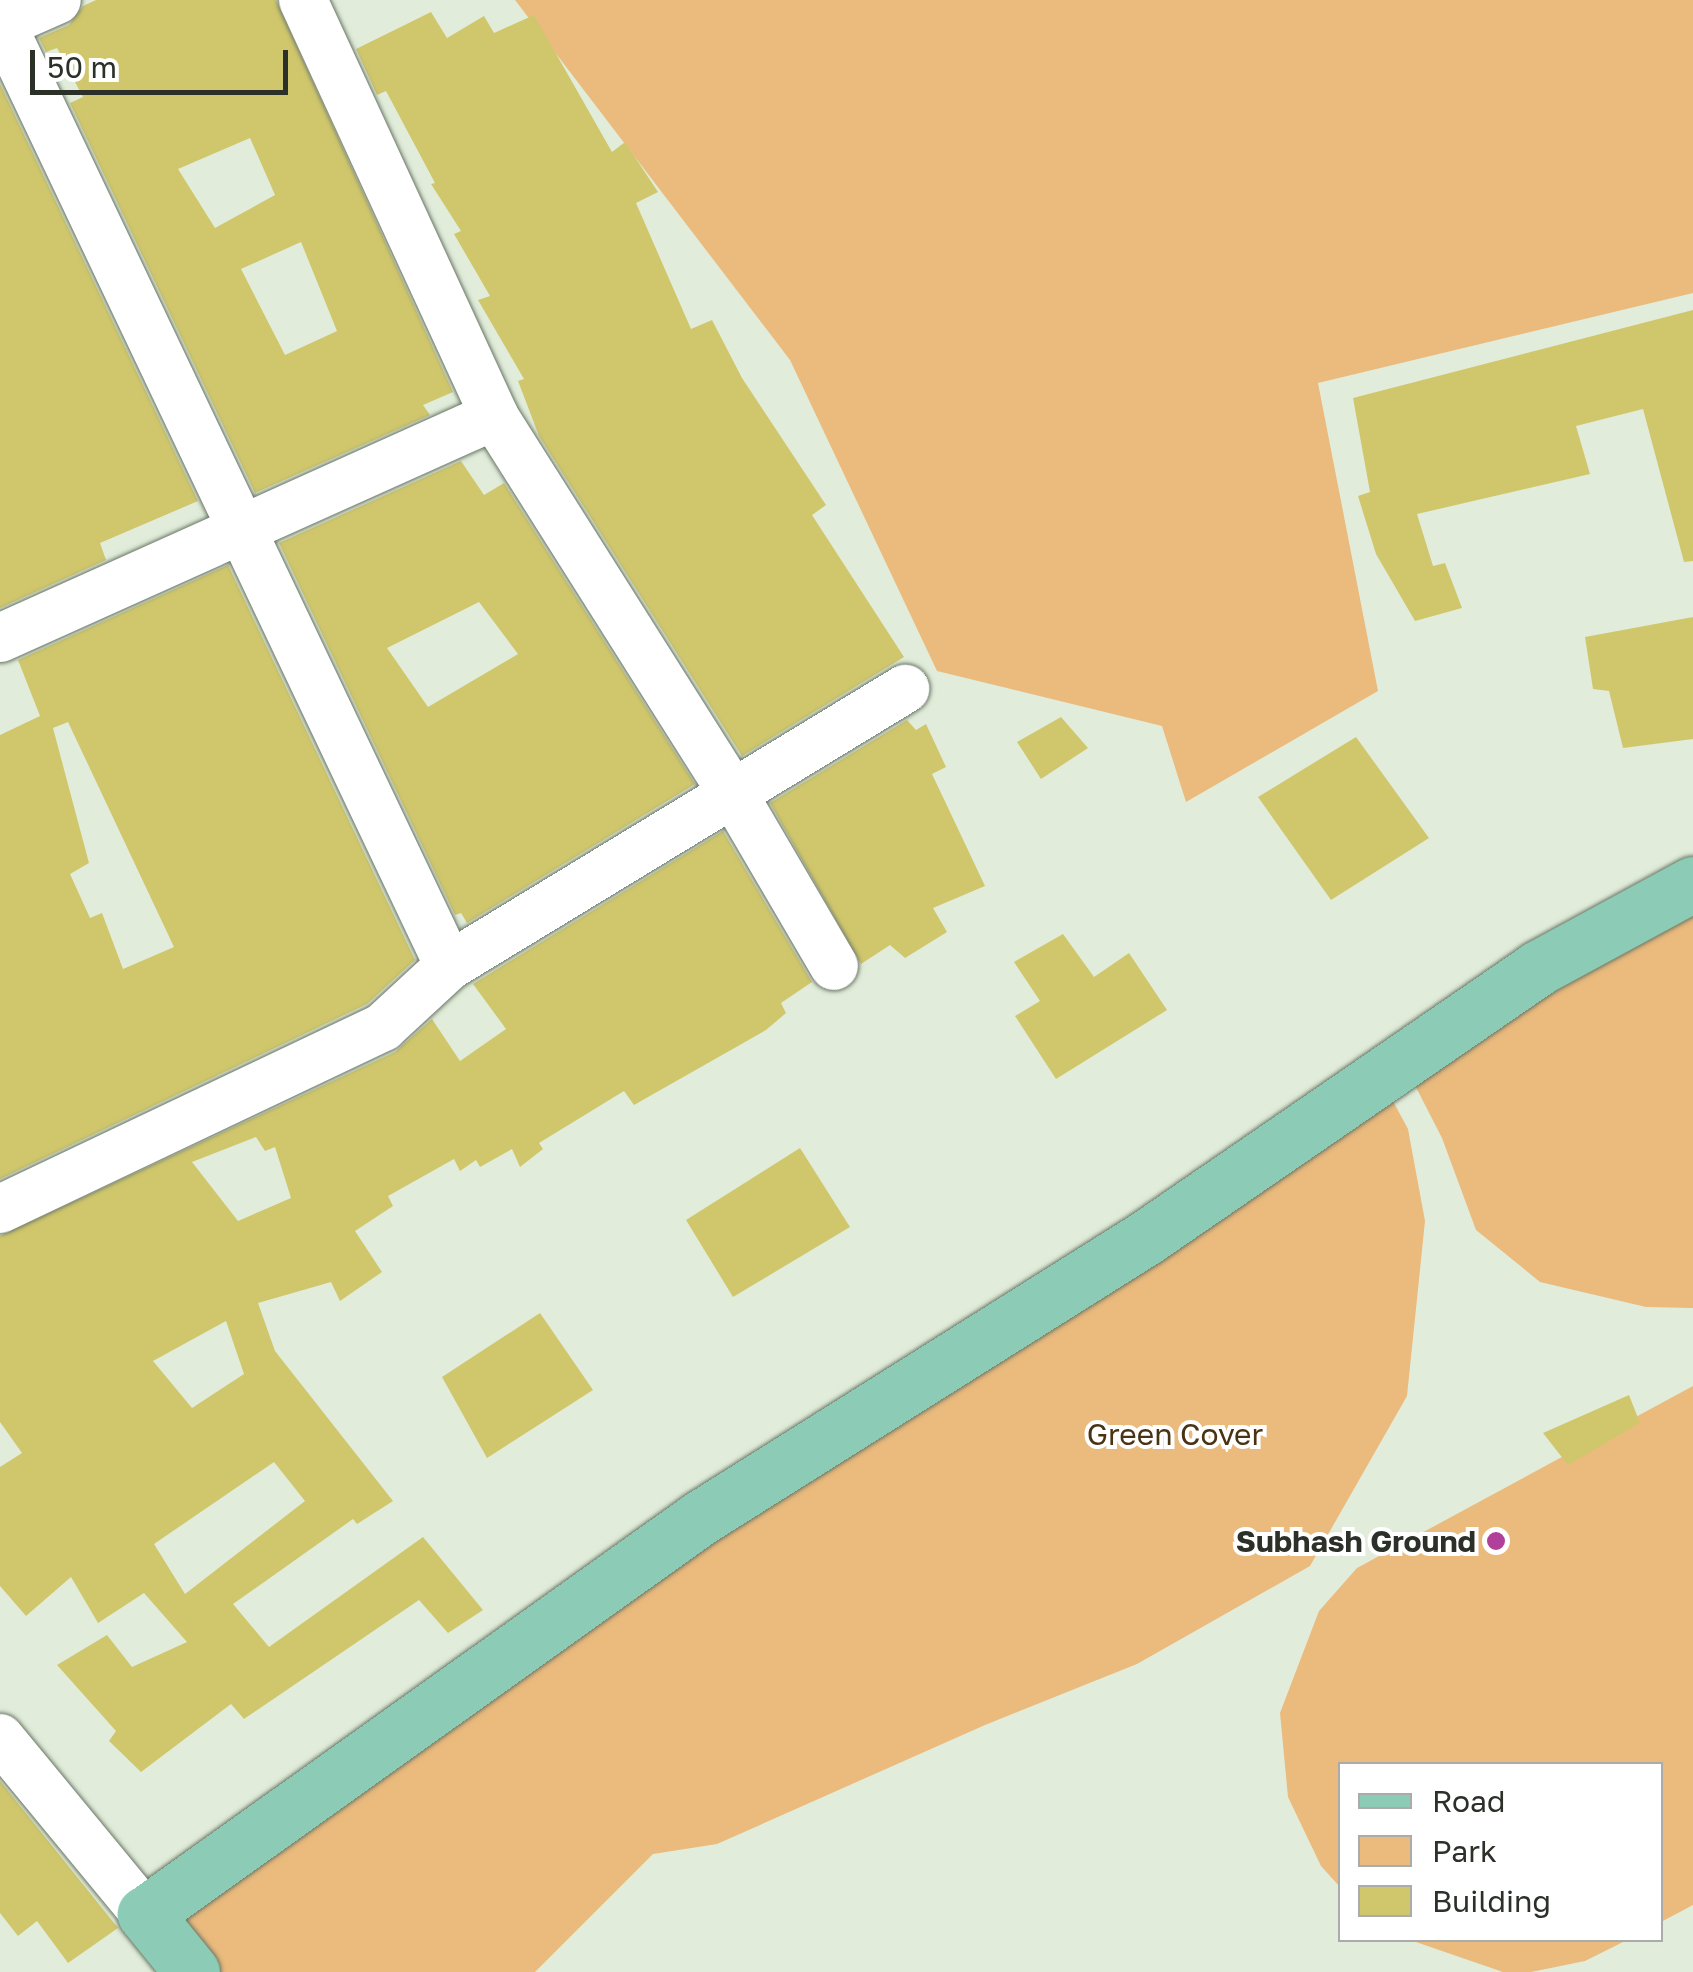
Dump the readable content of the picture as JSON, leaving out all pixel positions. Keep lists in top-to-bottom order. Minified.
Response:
{"parks":["Green Cover"],"places":["Subhash Ground"],"legend":["Road","Park","Building"],"scale_bar":"50 m"}
